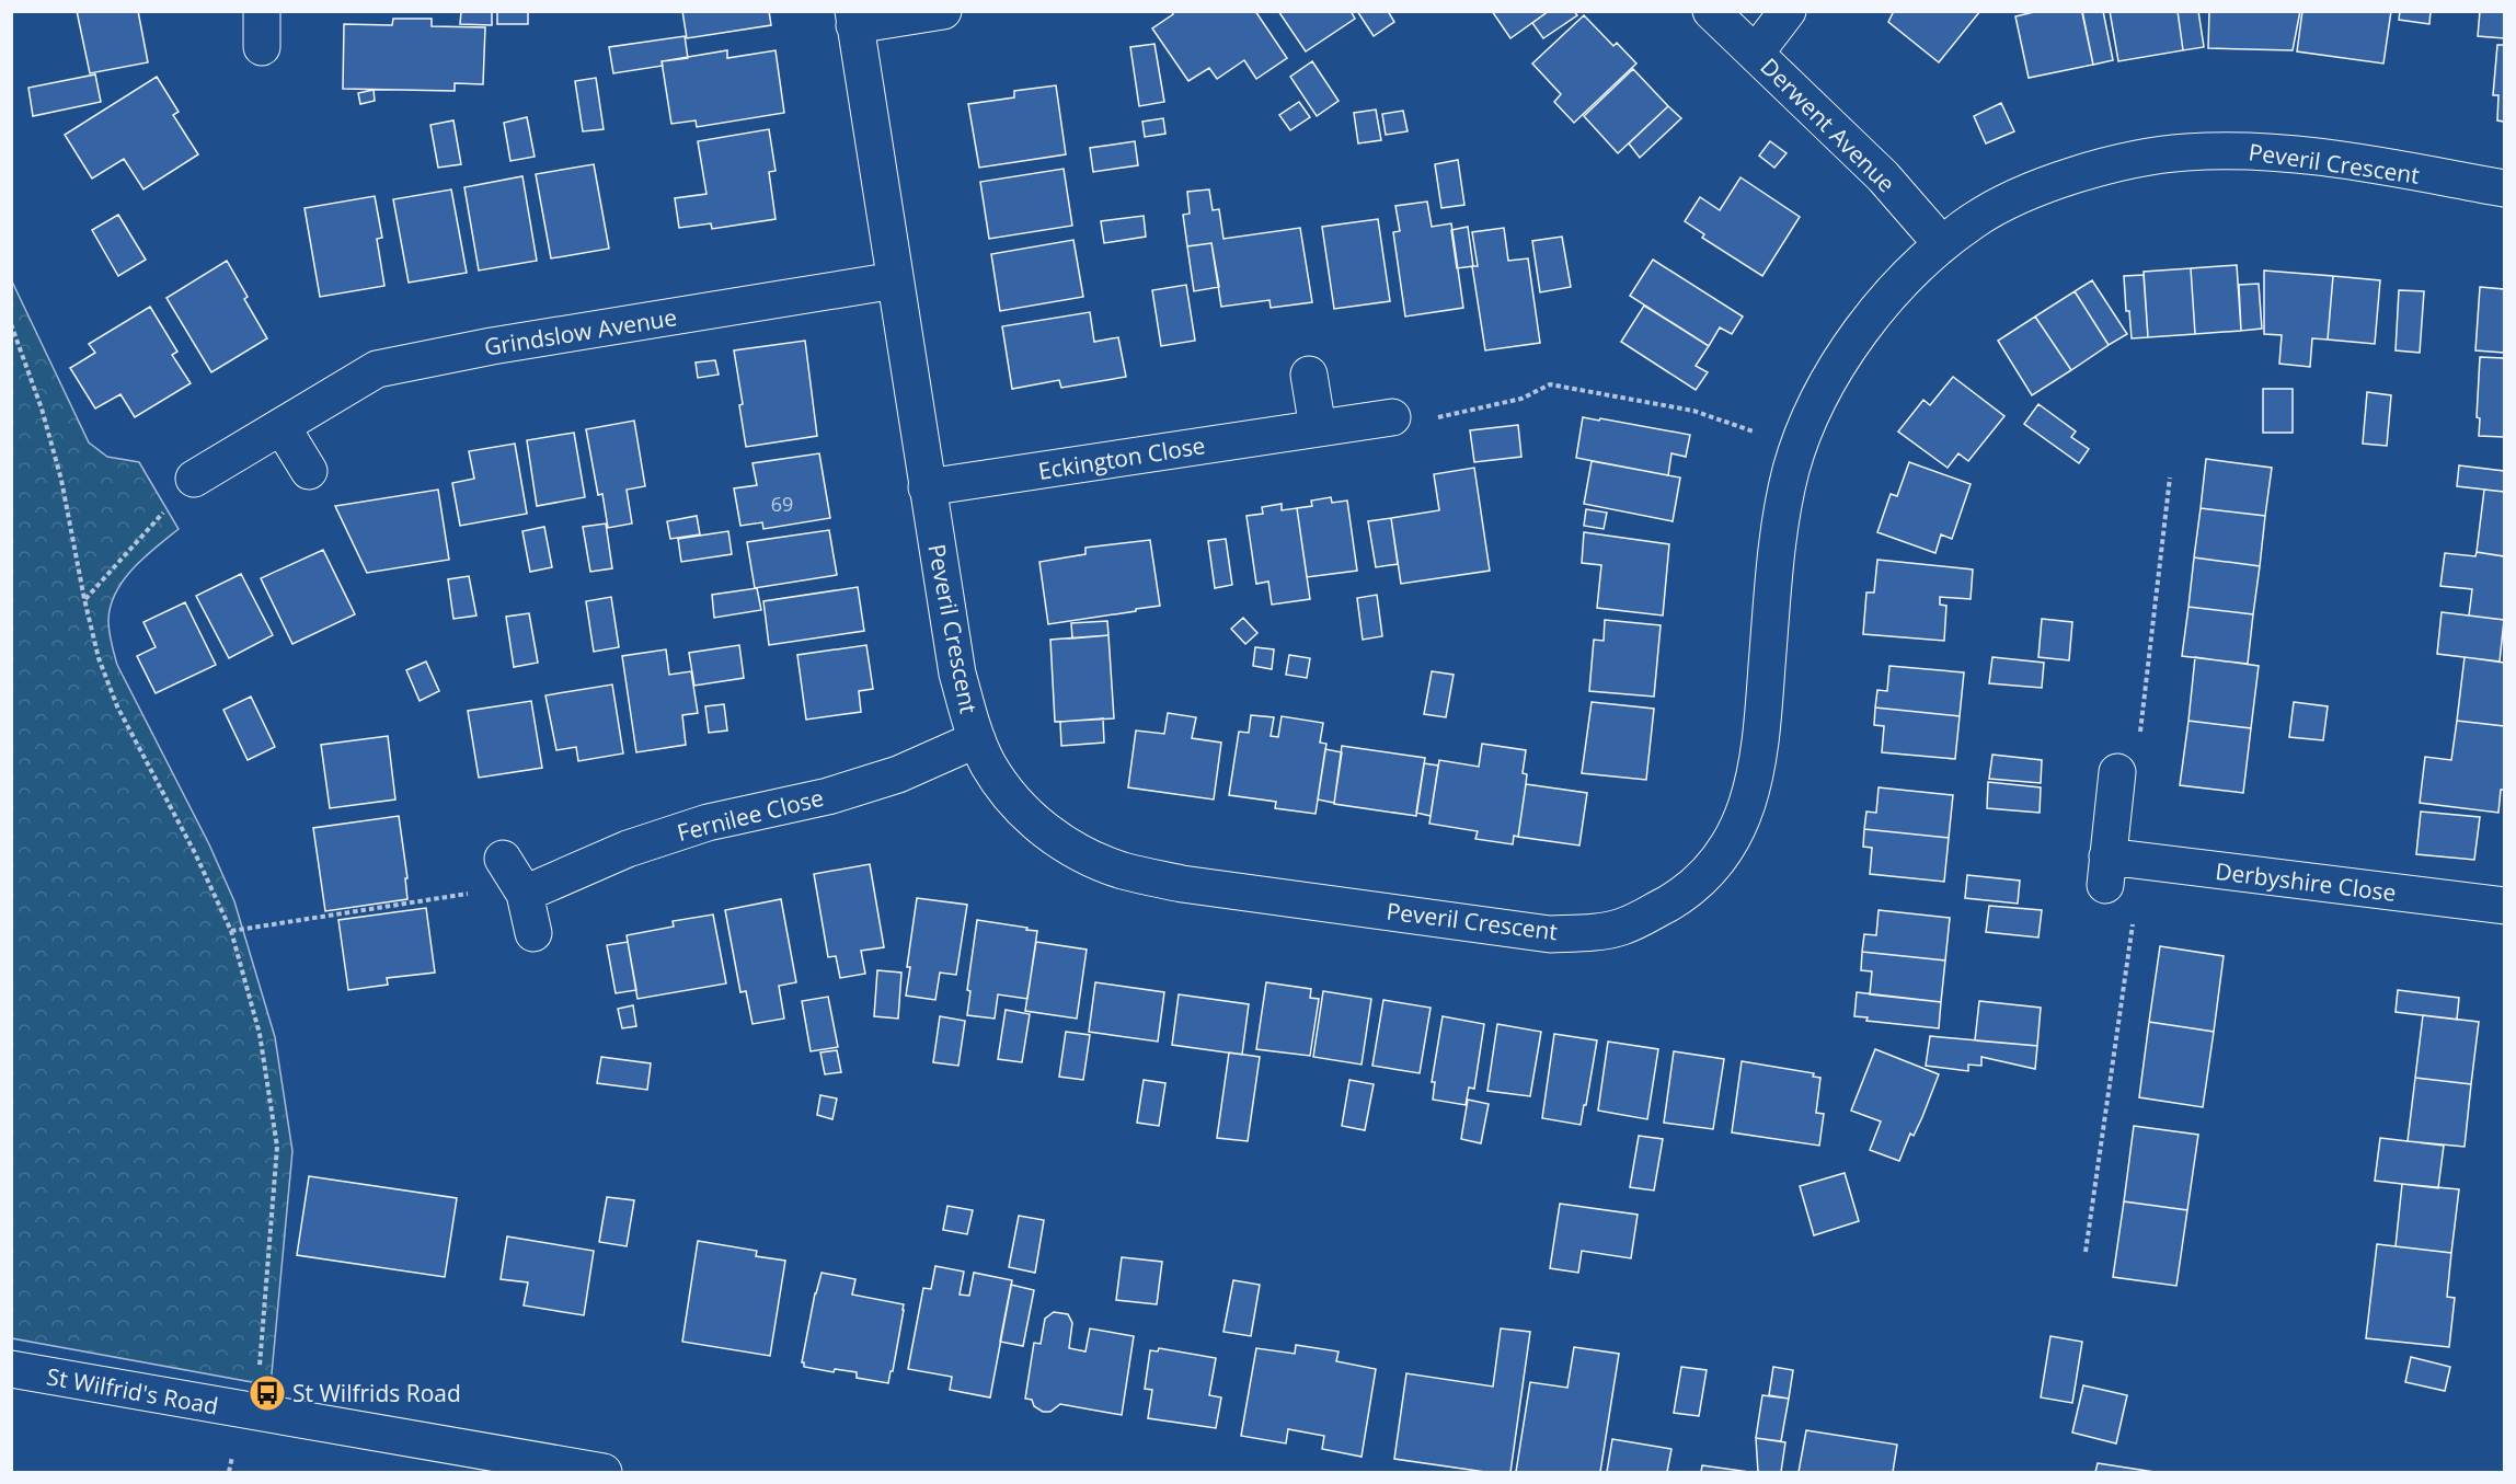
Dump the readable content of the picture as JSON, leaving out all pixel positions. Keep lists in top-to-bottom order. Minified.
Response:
{"streets":{"street":["Derwent Avenue","Peveril Crescent","Grindslow Avenue","Eckington Close","Fernilee Close","Derbyshire Close","St Wilfrid's Road"]},"crossings":[["Derwent Avenue","Peveril Crescent"],["Peveril Crescent","Grindslow Avenue"],["Peveril Crescent","Eckington Close"],["Peveril Crescent","Fernilee Close"]],"places":{"bus stop":["St Wilfrids Road"]},"house_numbers":["69"]}
